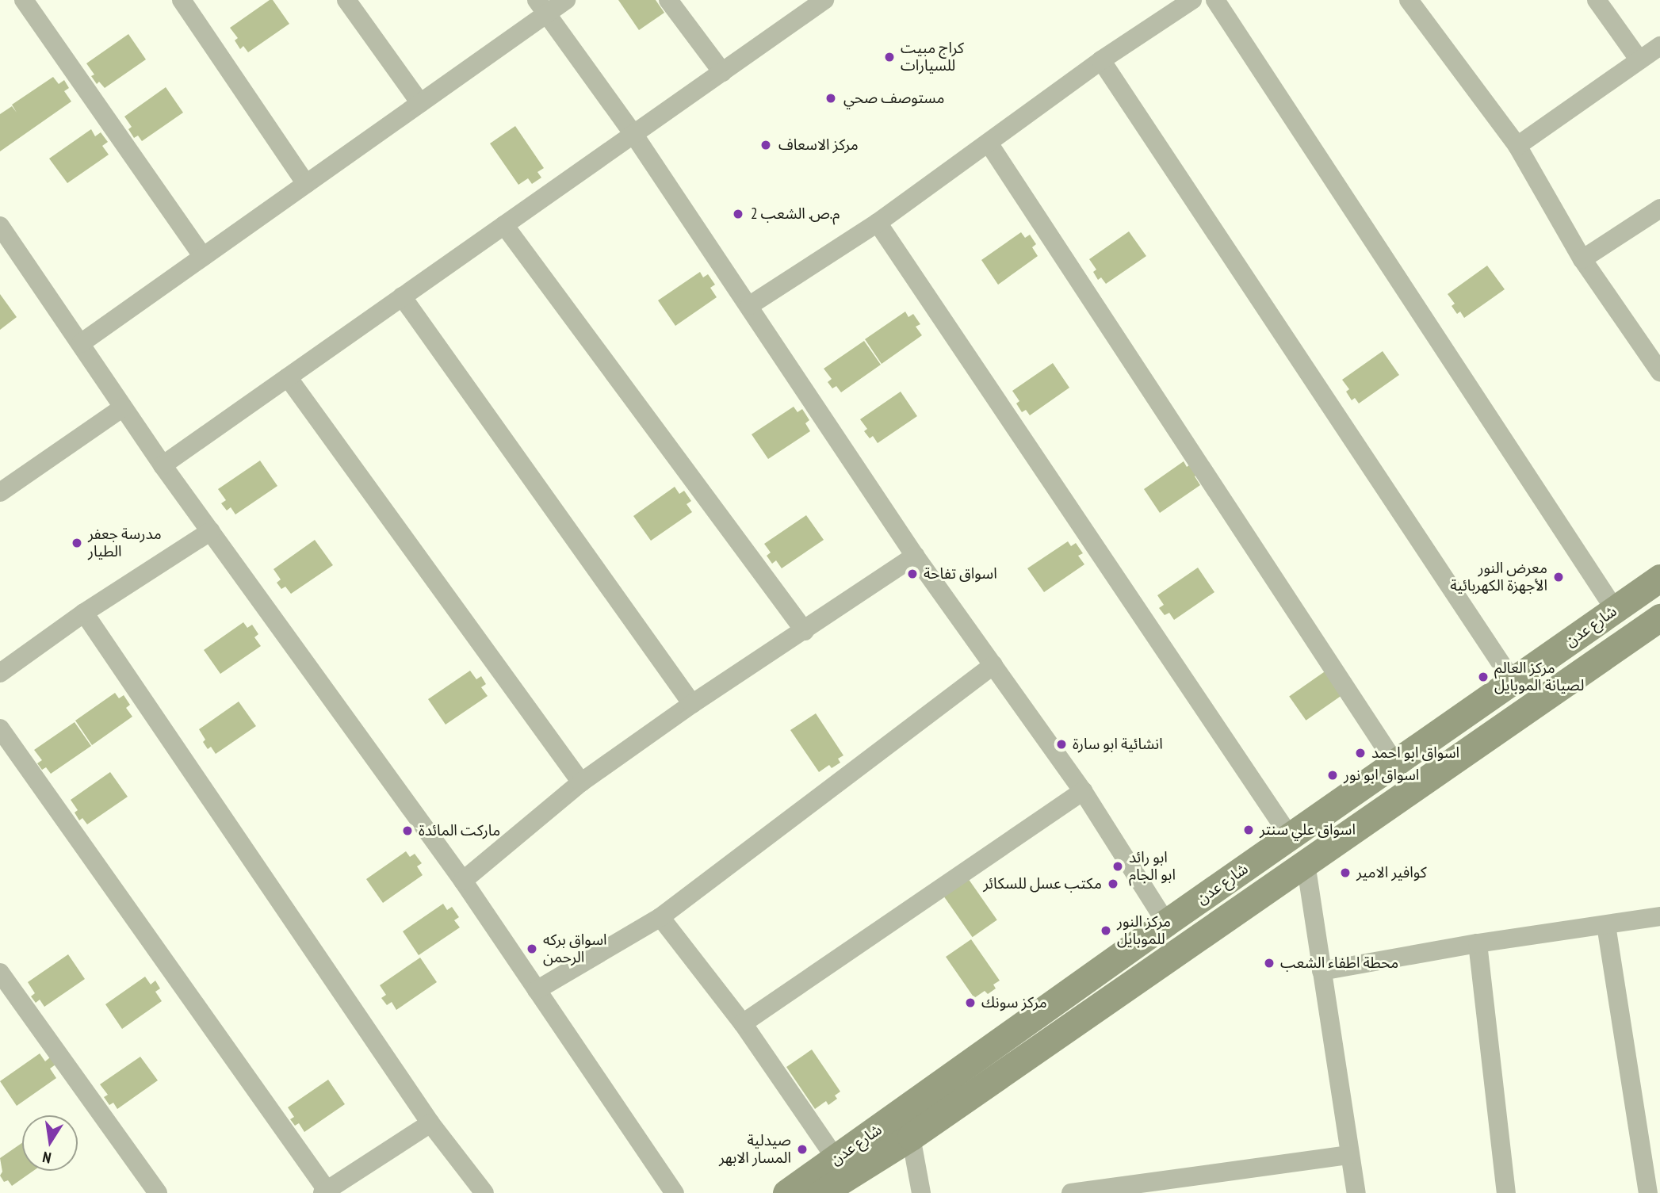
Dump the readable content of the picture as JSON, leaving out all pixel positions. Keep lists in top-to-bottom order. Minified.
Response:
{"streets":{"street":["شارع عدن"]},"places":["كراج مبيت للسيارات","مستوصف صحي","مركز الاسعاف","م.ص. الشعب 2","مدرسة جعفر الطيار","اسواق تفاحة","معرض النور الأجهزة الكهربائية","مركز العالم لصيانة الموبايل","انشائية ابو سارة","اسواق ابو احمد","اسواق ابو نور","اسواق علي سنتر","ماركت المائدة","ابو رائد ابو الجام","كوافير الامير","مكتب عسل للسكائر","مركز النور للموبايل","اسواق بركه الرحمن","محطة اطفاء الشعب","مركز سونك","صيدلية المسار الابهر"],"north":"bottom"}
